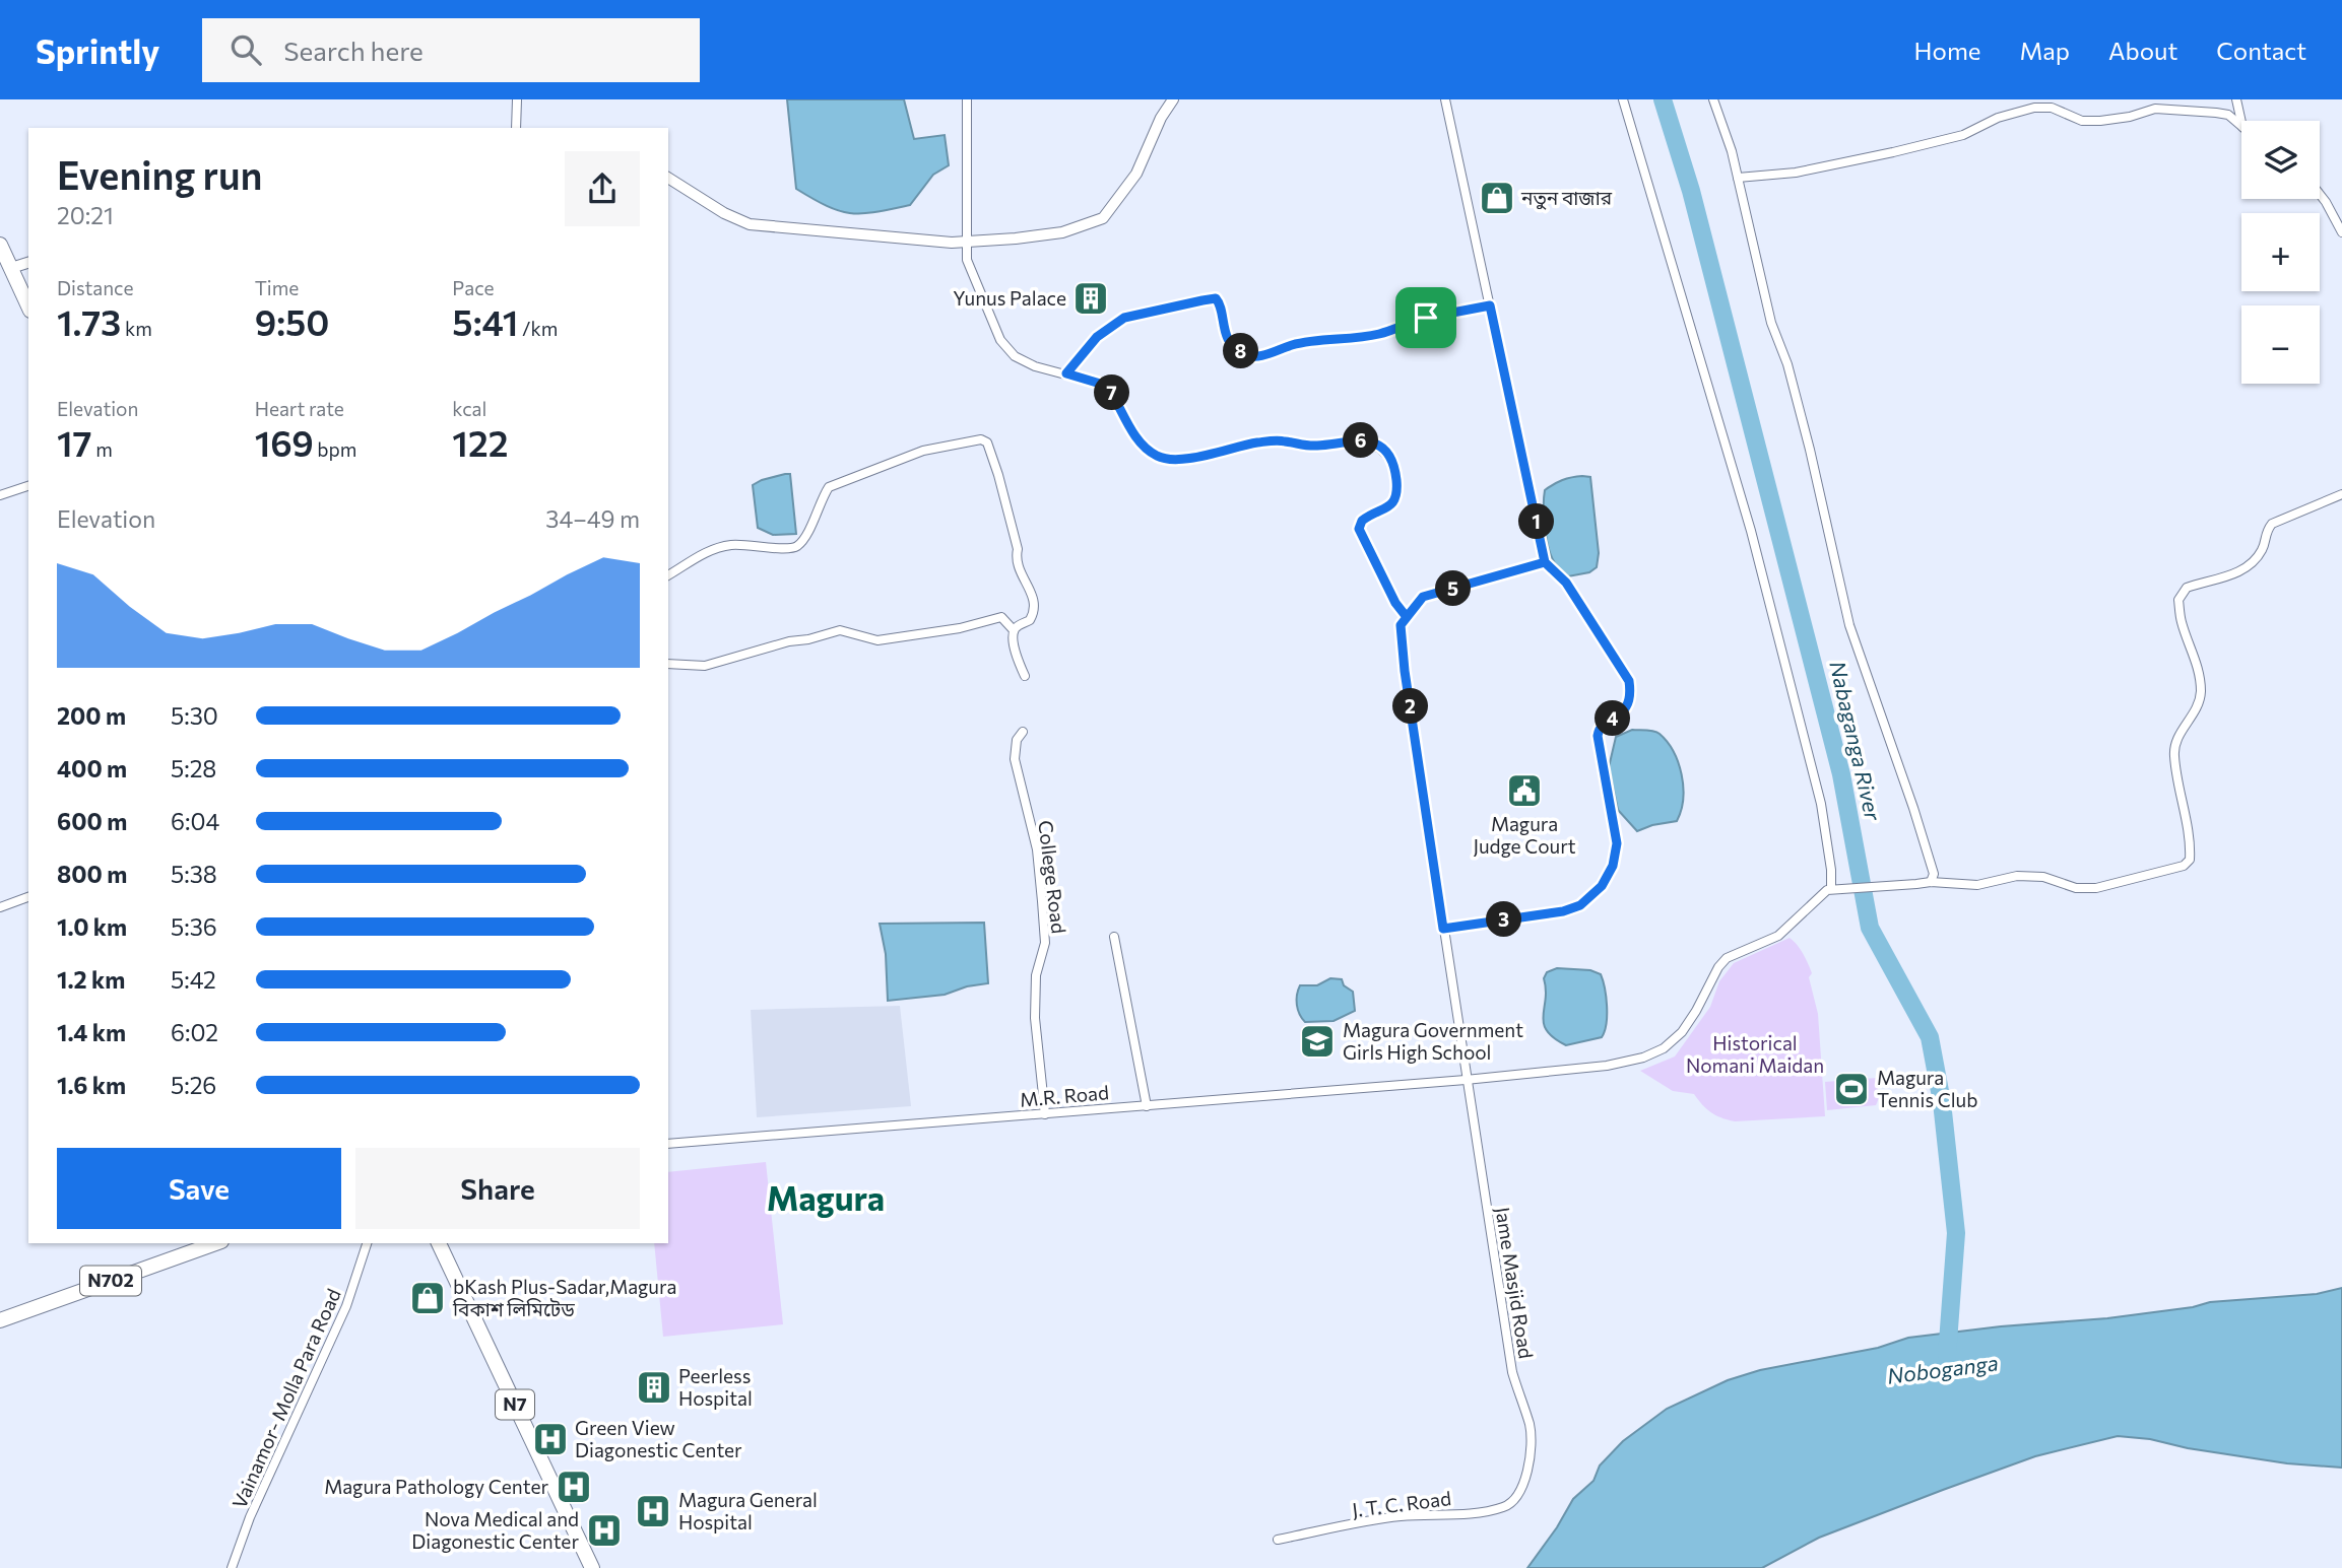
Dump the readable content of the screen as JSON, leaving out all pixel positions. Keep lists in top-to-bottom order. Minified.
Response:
{"streets":{"highway":["N702","N7"],"street":["College Road","M.R. Road","Jame Masjid Road","Vainamor- Molla Para Road","J. T. C. Road"]},"crossings":[["College Road","M.R. Road"],["M.R. Road","Jame Masjid Road"],["Jame Masjid Road","J. T. C. Road"]],"districts":["Magura"],"water":["Nabaganga River","Noboganga"],"parks":["Historical Nomani Maidan"],"places":{"shop":["নতুন বাজার","bKash Plus-Sadar,Magura বিকাশ লিমিটেড"],"building":["Yunus Palace","Peerless Hospital"],"public building":["Magura Judge Court"],"school or university":["Magura Government Girls High School"],"sports":["Magura Tennis Club"],"hospital":["Green View Diagonestic Center","Magura Pathology Center","Magura General Hospital","Nova Medical and Diagonestic Center"]},"page":{"header":"Sprintly","search":"Search here","nav":["Home","Map","About","Contact"],"map_buttons":["+","−"],"heading":["Evening run","20:21"],"stats":[["Distance","1.73 km"],["Time","9:50"],["Pace","5:41 /km"],["Elevation","17 m"],["Heart rate","169 bpm"],["kcal","122"]],"pins":["8","7","6","1","5","2","4","3"],"chart":["Elevation","34–49 m"],"list":[{"name":"200 m","note":"5:30"},{"name":"400 m","note":"5:28"},{"name":"600 m","note":"6:04"},{"name":"800 m","note":"5:38"},{"name":"1.0 km","note":"5:36"},{"name":"1.2 km","note":"5:42"},{"name":"1.4 km","note":"6:02"},{"name":"1.6 km","note":"5:26"}],"buttons":["Save","Share"]}}
